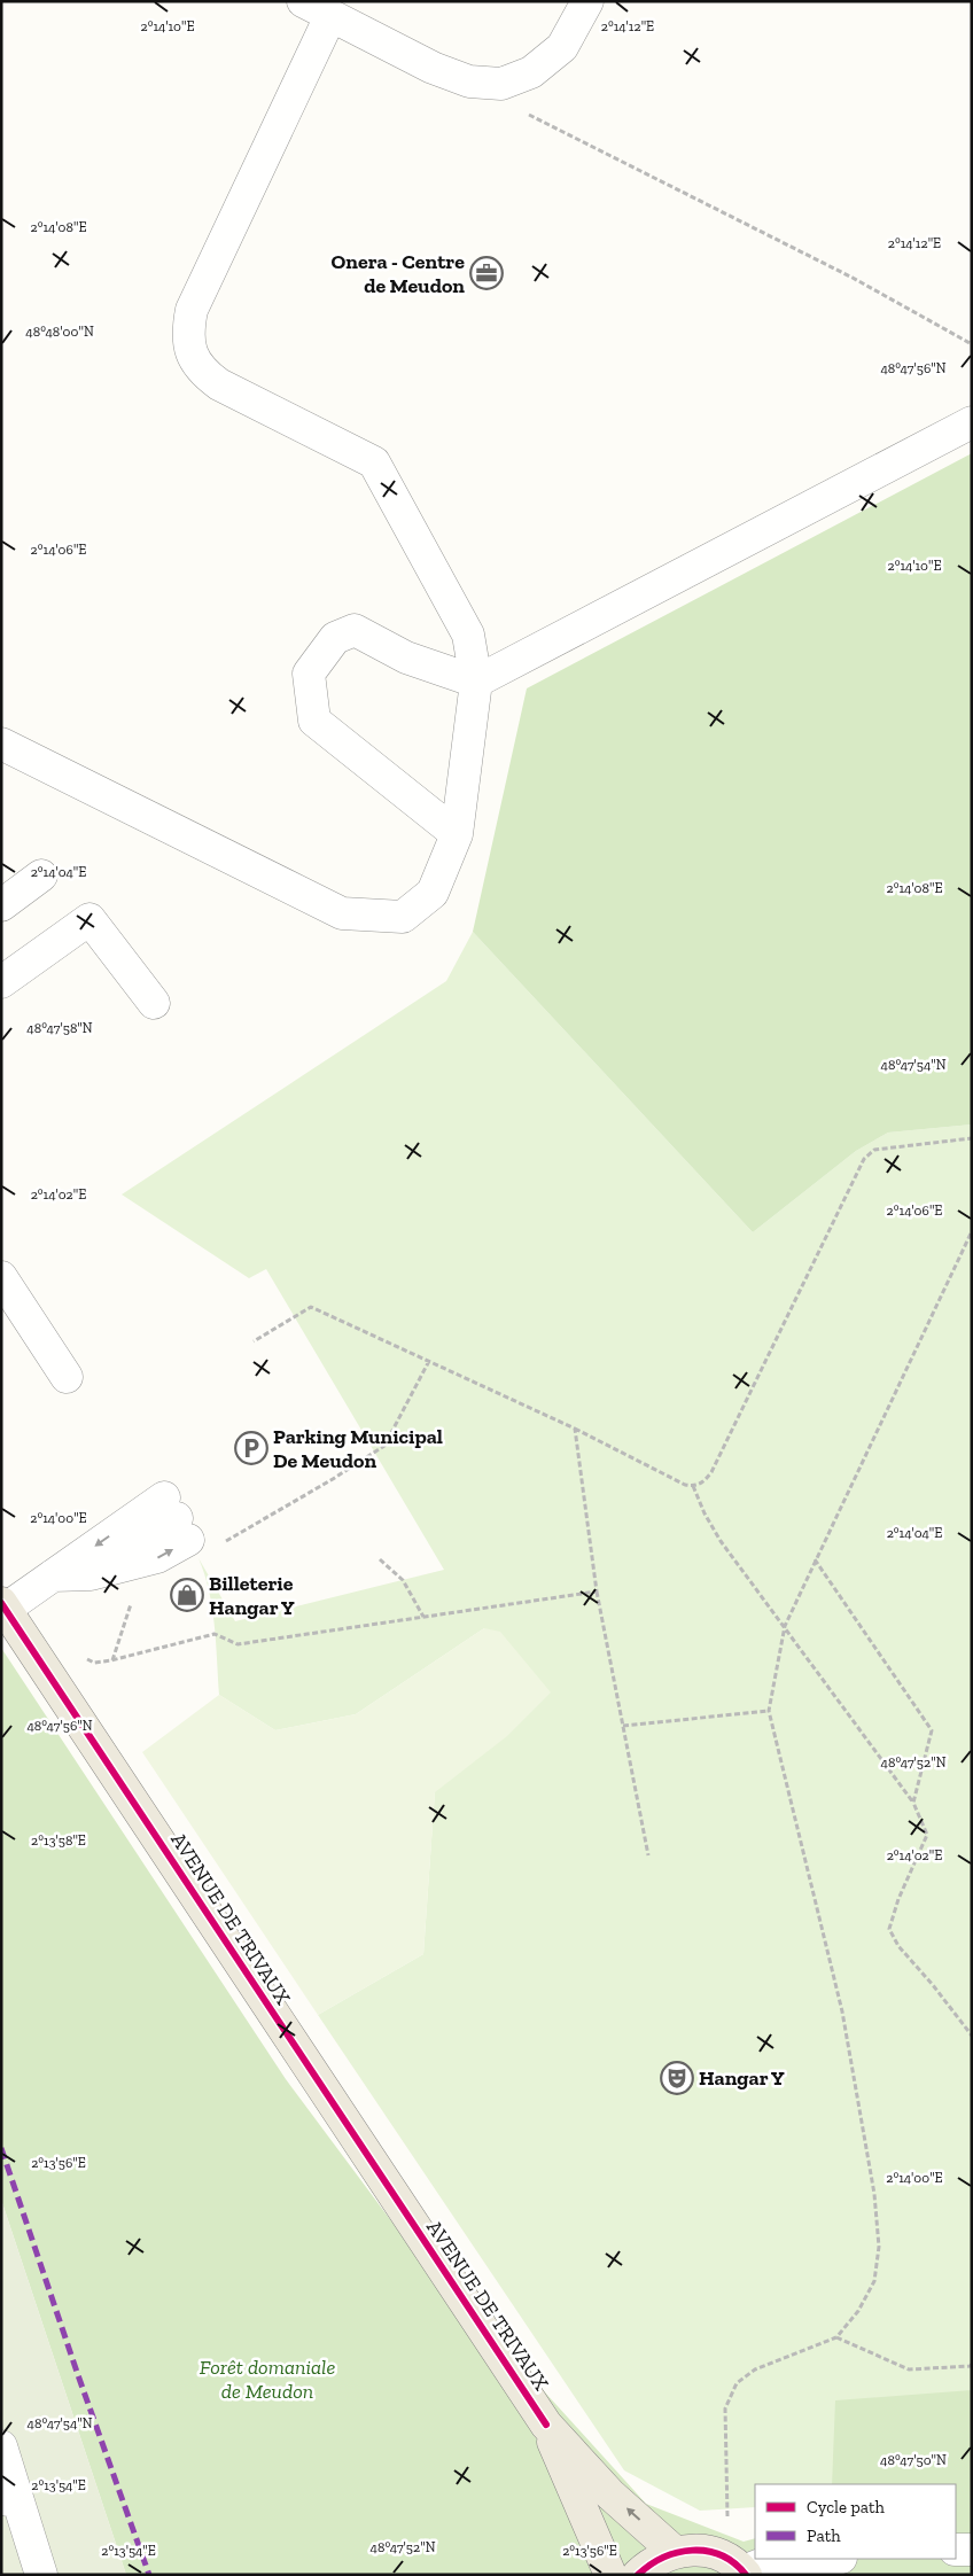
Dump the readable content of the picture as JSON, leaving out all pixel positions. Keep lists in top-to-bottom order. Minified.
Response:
{"streets":{"main road":["AVENUE DE TRIVAUX"]},"parks":["Forêt domaniale de Meudon"],"places":{"office":["Onera - Centre de Meudon"],"parking":["Parking Municipal De Meudon"],"shop":["Billeterie Hangar Y"],"theatre":["Hangar Y"]},"legend":["Cycle path","Path"],"coordinates":["2°14'10\"E","2°14'12\"E","2°14'08\"E","48°48'00\"N","48°47'56\"N","2°14'06\"E","2°14'04\"E","48°47'58\"N","48°47'54\"N","2°14'02\"E","2°14'00\"E","48°47'52\"N","2°13'58\"E","2°13'56\"E","48°47'50\"N","2°13'54\"E"]}
